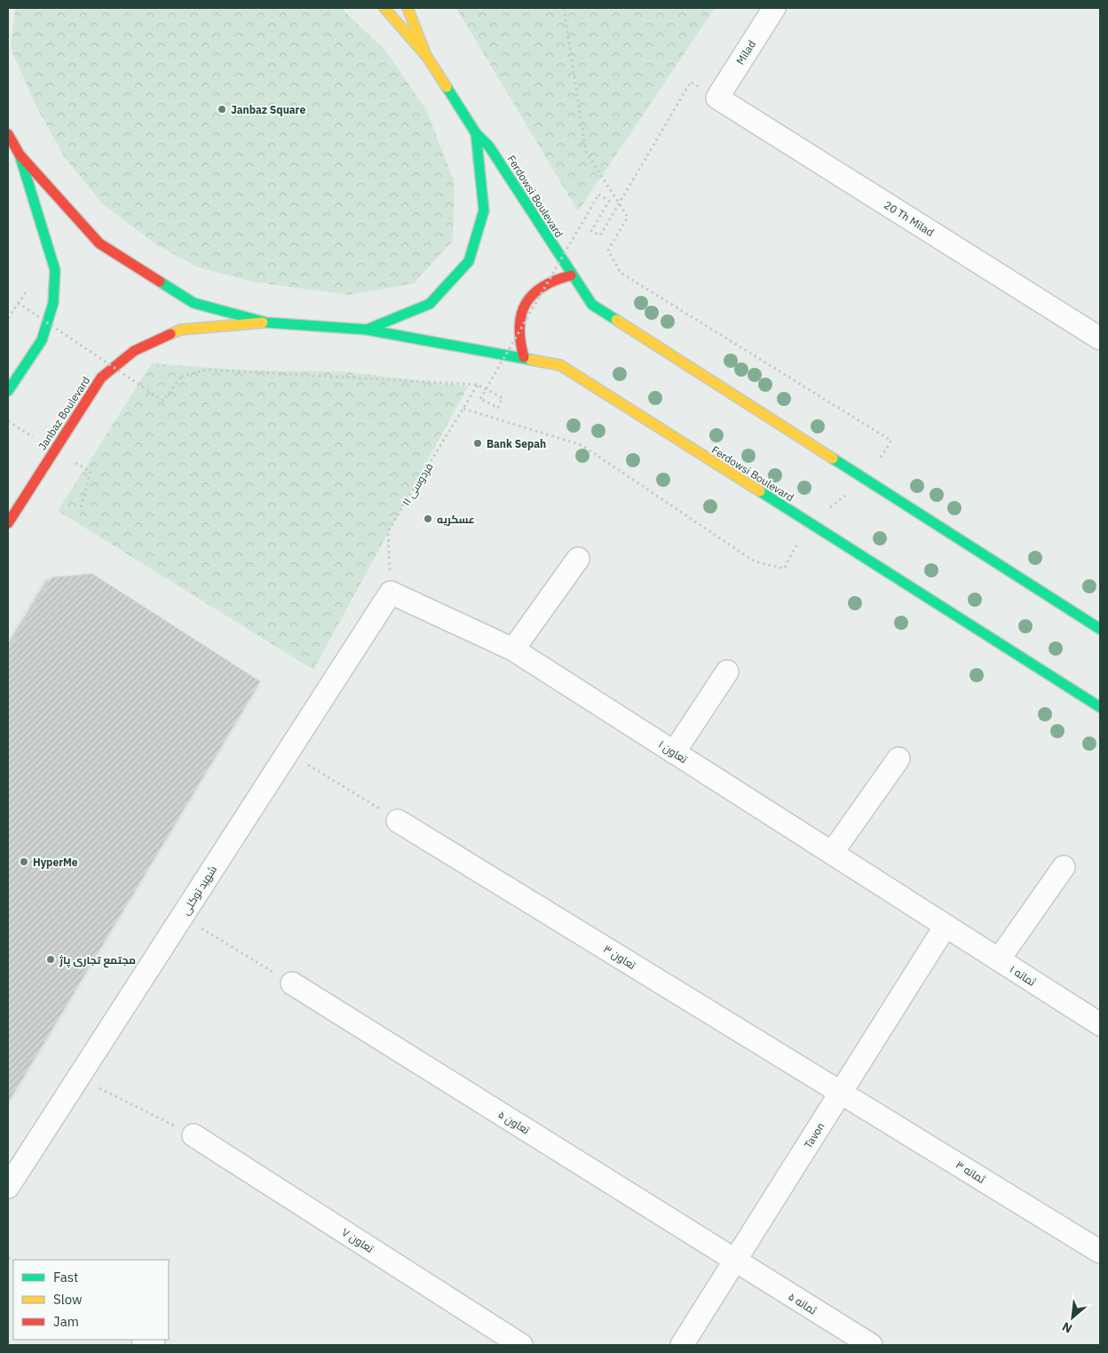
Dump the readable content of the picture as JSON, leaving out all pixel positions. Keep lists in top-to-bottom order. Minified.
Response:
{"streets":{"main road":["Ferdowsi Boulevard","Janbaz Boulevard"],"street":["Milad","20 Th Milad","تعاون ۱","شهید توکلی","تعاون ۳","ثمانه ۱","تعاون ۵","Tavon","ثمانه ۳","تعاون ۷","ثمانه ۵"],"path":["فردوسی ۱۱"]},"crossings":[["Milad","20 Th Milad"],["فردوسی ۱۱","تعاون ۱"],["فردوسی ۱۱","شهید توکلی"],["تعاون ۱","شهید توکلی"],["تعاون ۱","ثمانه ۱"],["تعاون ۱","Tavon"],["تعاون ۳","Tavon"],["تعاون ۳","ثمانه ۳"],["ثمانه ۱","Tavon"],["تعاون ۵","Tavon"],["تعاون ۵","ثمانه ۵"],["Tavon","ثمانه ۳"],["Tavon","ثمانه ۵"]],"places":["Janbaz Square","Bank Sepah","عسکریه","HyperMe","مجتمع تجاری پاژ"],"legend":["Fast","Slow","Jam"],"north":"bottom left"}
